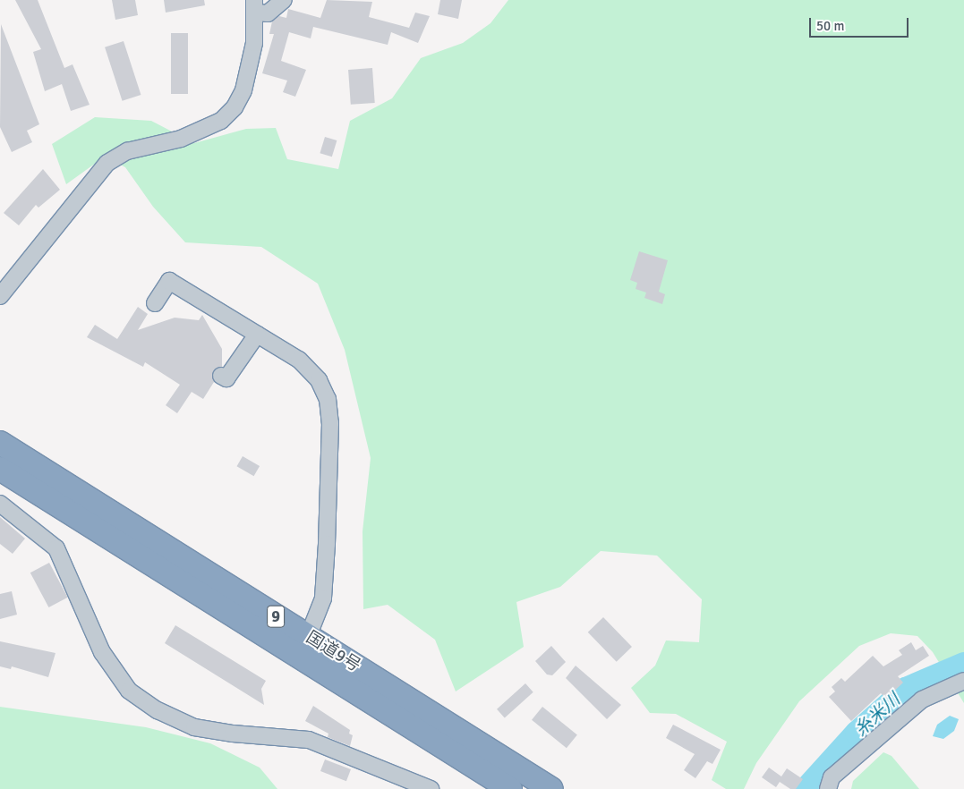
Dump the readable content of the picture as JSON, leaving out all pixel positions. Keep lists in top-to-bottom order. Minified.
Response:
{"streets":{"highway":["9","国道9号"]},"water":["糸米川"],"scale_bar":"50 m"}
